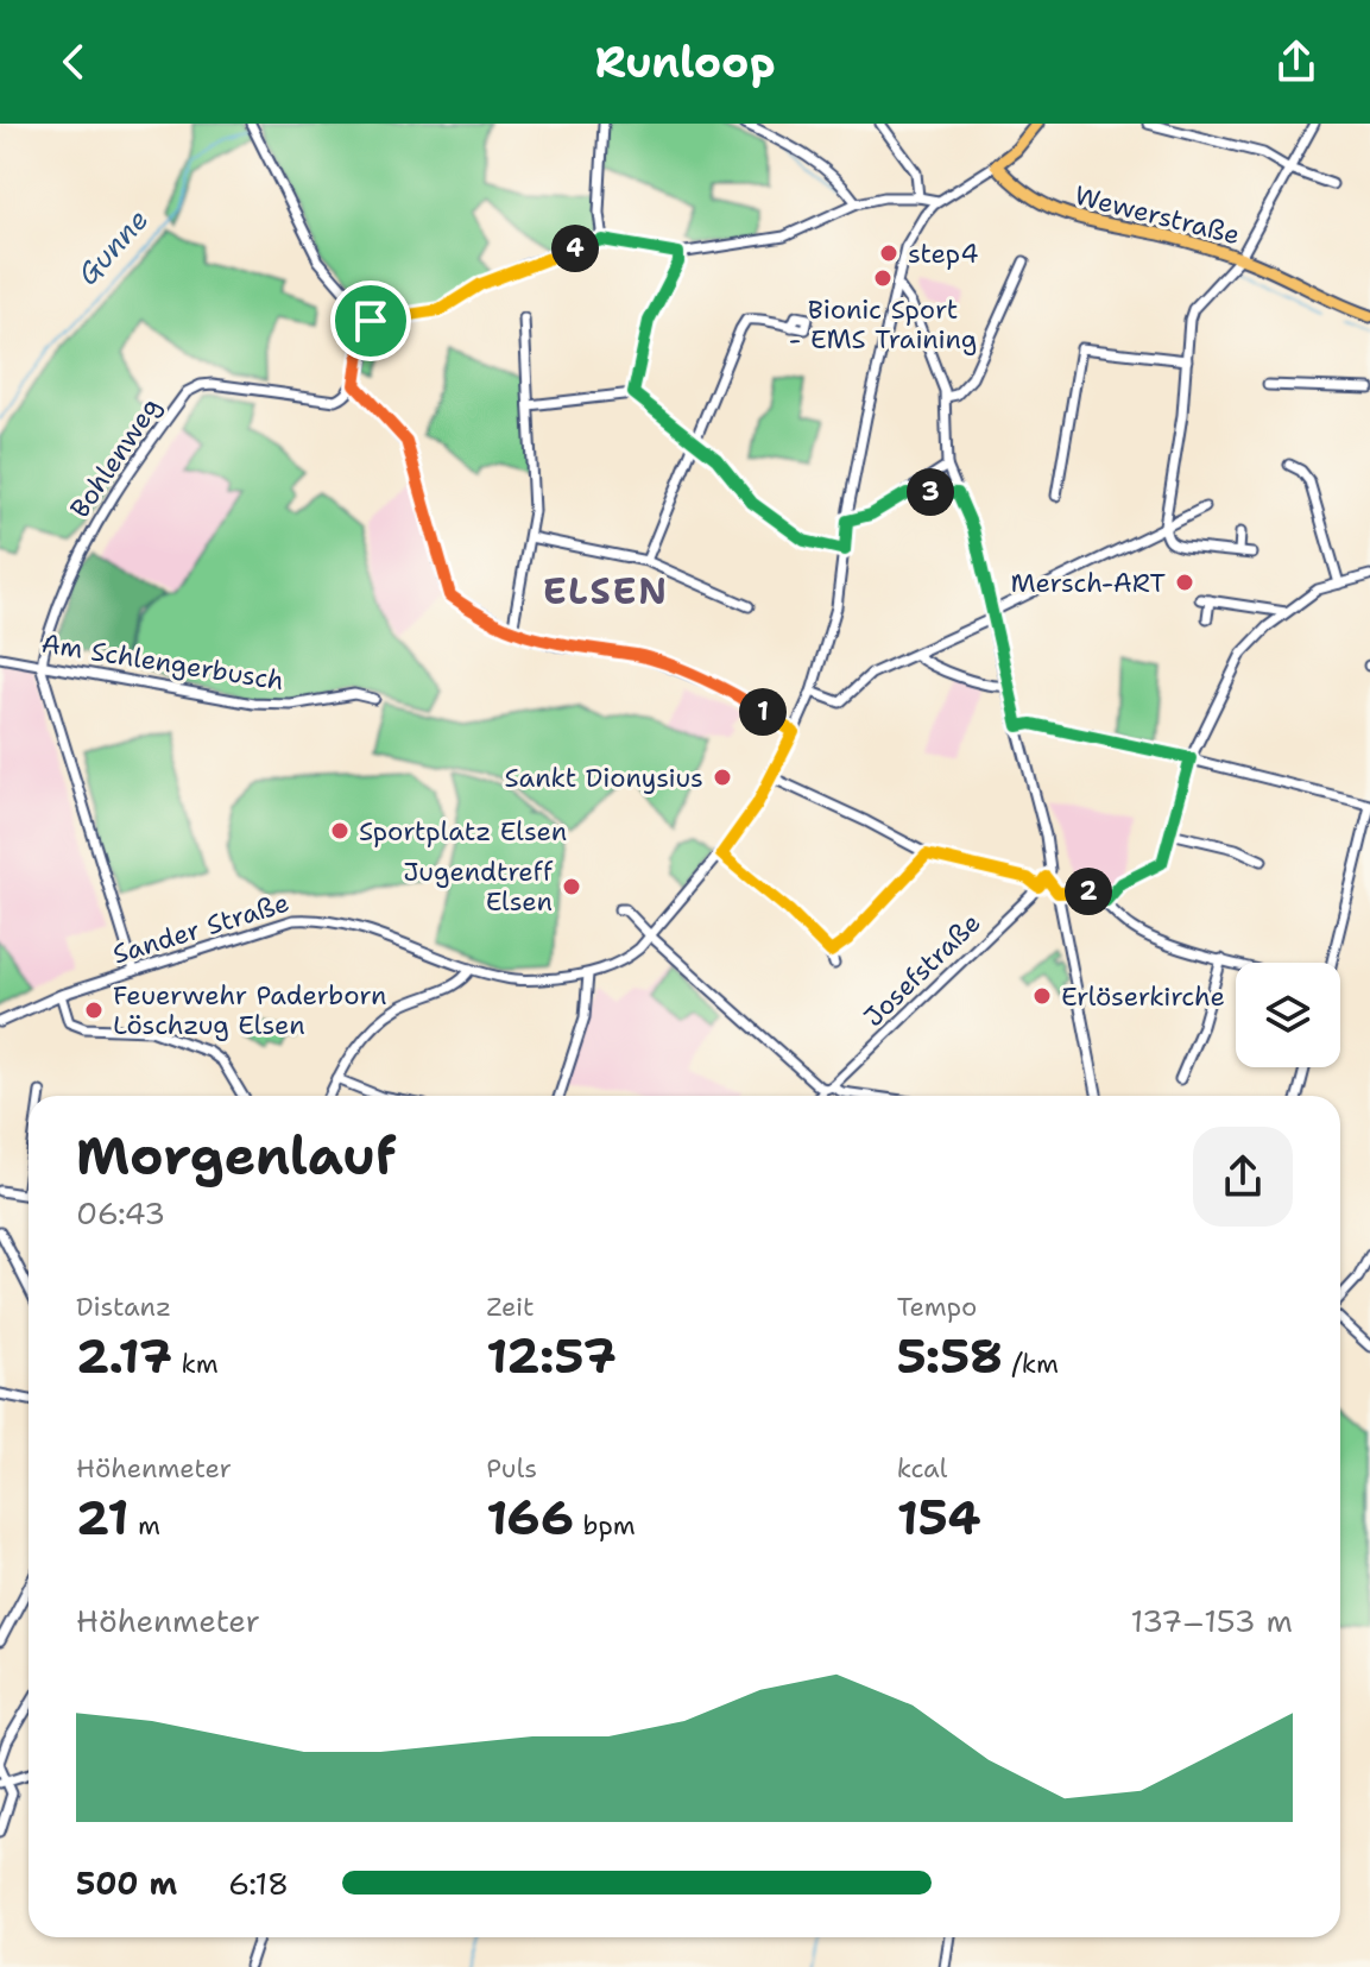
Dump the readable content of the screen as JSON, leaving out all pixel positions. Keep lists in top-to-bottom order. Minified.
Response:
{"streets":{"main road":["Wewerstraße"],"street":["Bohlenweg","Am Schlengerbusch","Sander Straße","Josefstraße"]},"crossings":[["Bohlenweg","Am Schlengerbusch"]],"districts":["ELSEN"],"water":["Gunne"],"places":["step4","Bionic Sport - EMS Training","Mersch-ART","Sankt Dionysius","Sportplatz Elsen","Jugendtreff Elsen","Erlöserkirche","Feuerwehr Paderborn Löschzug Elsen"],"page":{"header":"Runloop","pins":["4","3","1","2"],"heading":["Morgenlauf","06:43"],"stats":[["Distanz","2.17 km"],["Zeit","12:57"],["Tempo","5:58 /km"],["Höhenmeter","21 m"],["Puls","166 bpm"],["kcal","154"]],"chart":["Höhenmeter","137–153 m"],"list":[{"name":"500 m","note":"6:18"}]}}
